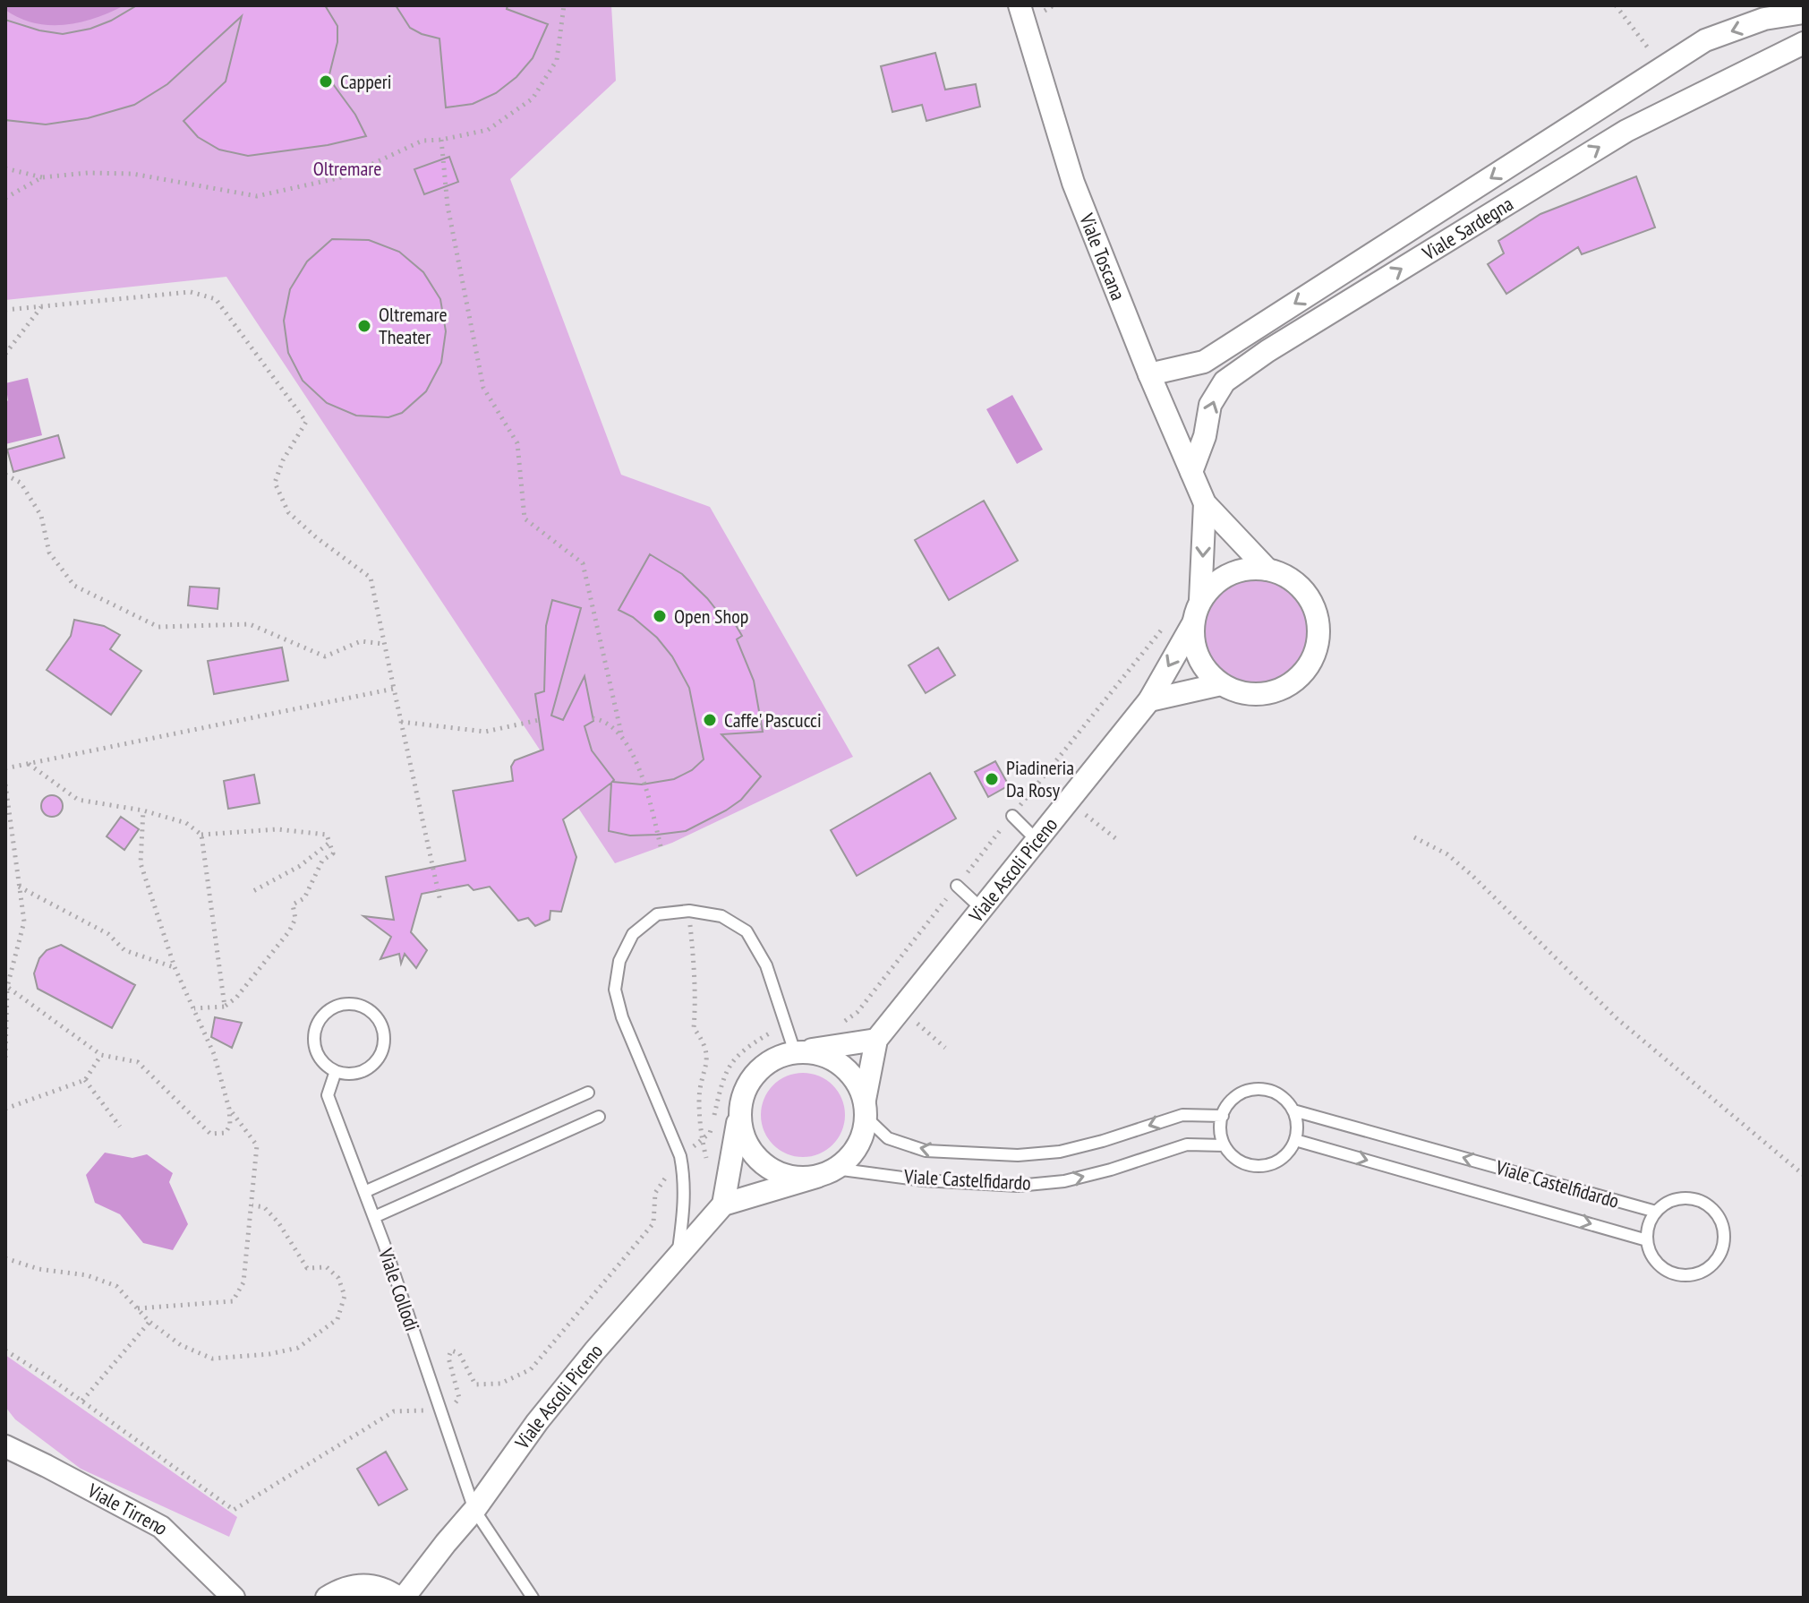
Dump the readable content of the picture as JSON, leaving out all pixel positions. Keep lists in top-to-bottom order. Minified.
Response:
{"streets":{"street":["Viale Sardegna","Viale Toscana","Viale Ascoli Piceno","Viale Tirreno"],"lane":["Viale Castelfidardo","Viale Collodi"]},"crossings":[["Viale Sardegna","Viale Toscana"],["Viale Toscana","Viale Ascoli Piceno"],["Viale Ascoli Piceno","Viale Castelfidardo"],["Viale Ascoli Piceno","Viale Collodi"]],"parks":["Oltremare"],"places":["Capperi","Oltremare Theater","Open Shop","Caffe' Pascucci","Piadineria Da Rosy"]}
